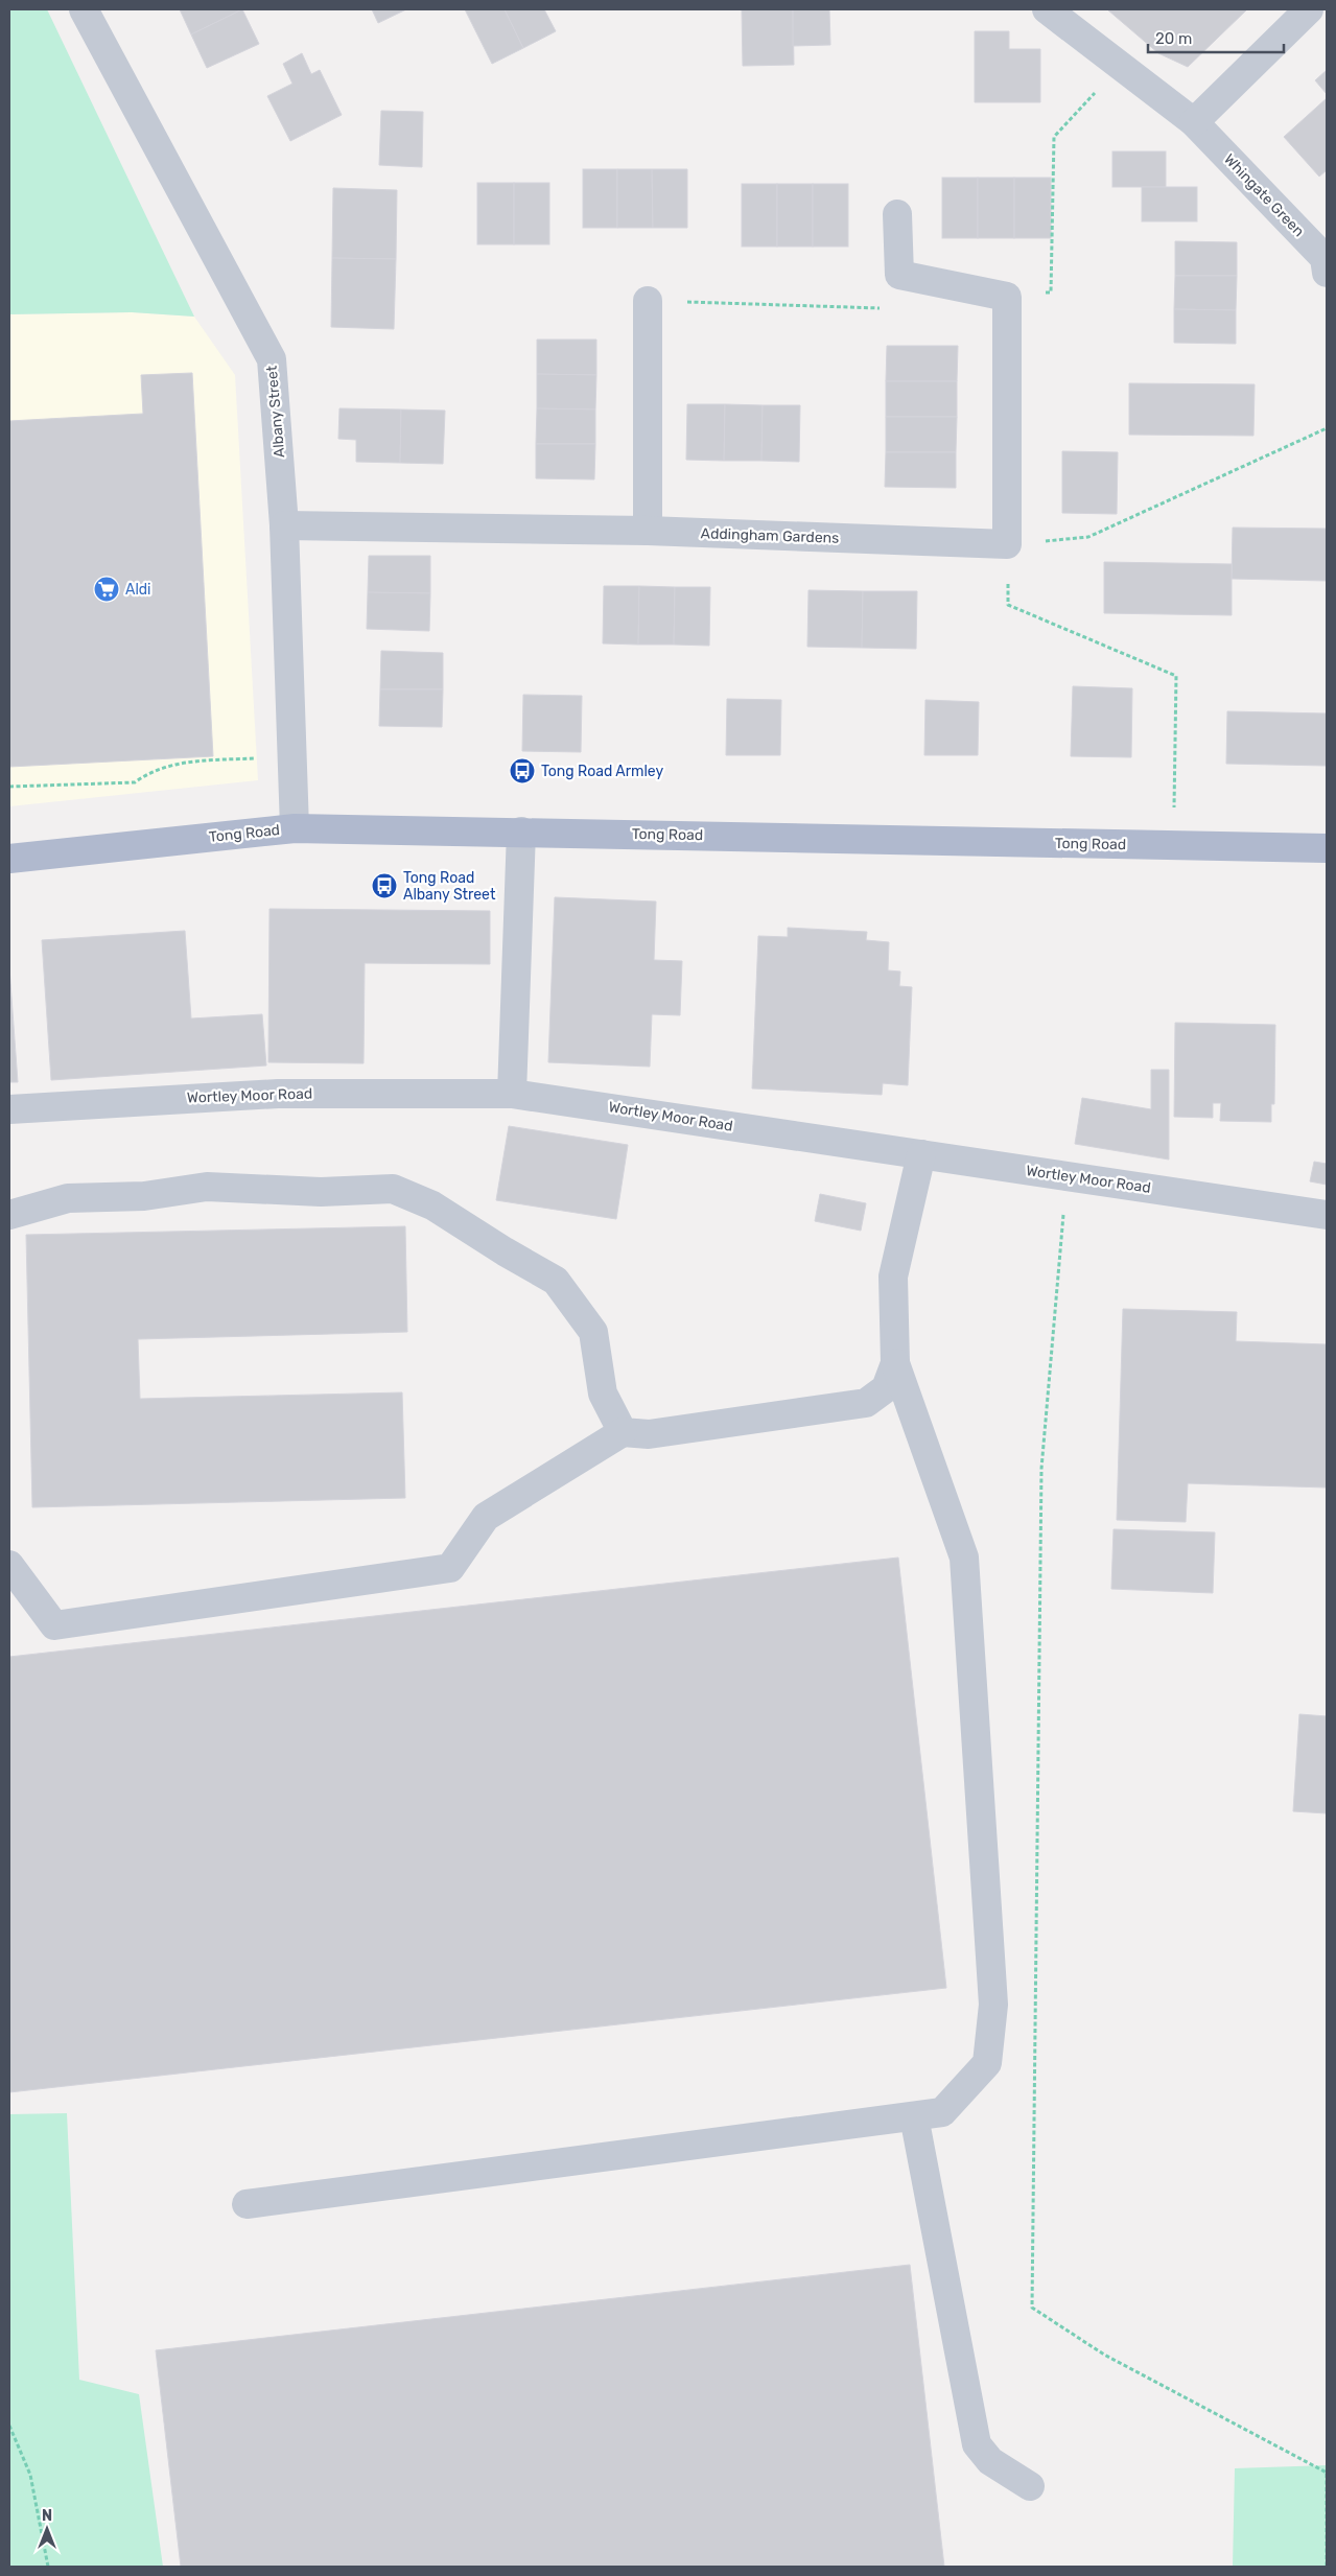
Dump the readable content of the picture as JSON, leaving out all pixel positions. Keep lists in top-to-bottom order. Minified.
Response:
{"streets":{"main road":["Tong Road"],"street":["Whingate Green","Albany Street","Addingham Gardens","Wortley Moor Road"]},"crossings":[["Albany Street","Addingham Gardens"],["Albany Street","Tong Road"]],"places":{"supermarket":["Aldi"],"bus stop":["Tong Road Armley","Tong Road Albany Street"]},"scale_bar":"20 m","north":"top"}
